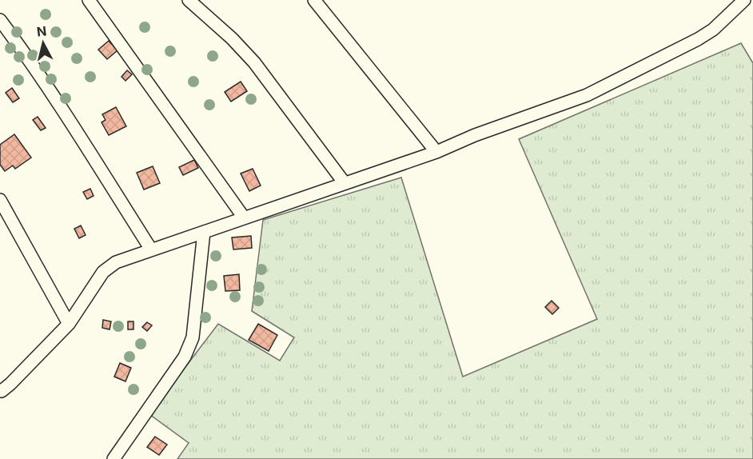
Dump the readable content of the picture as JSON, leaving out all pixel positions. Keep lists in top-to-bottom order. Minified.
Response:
{"north":"top"}
